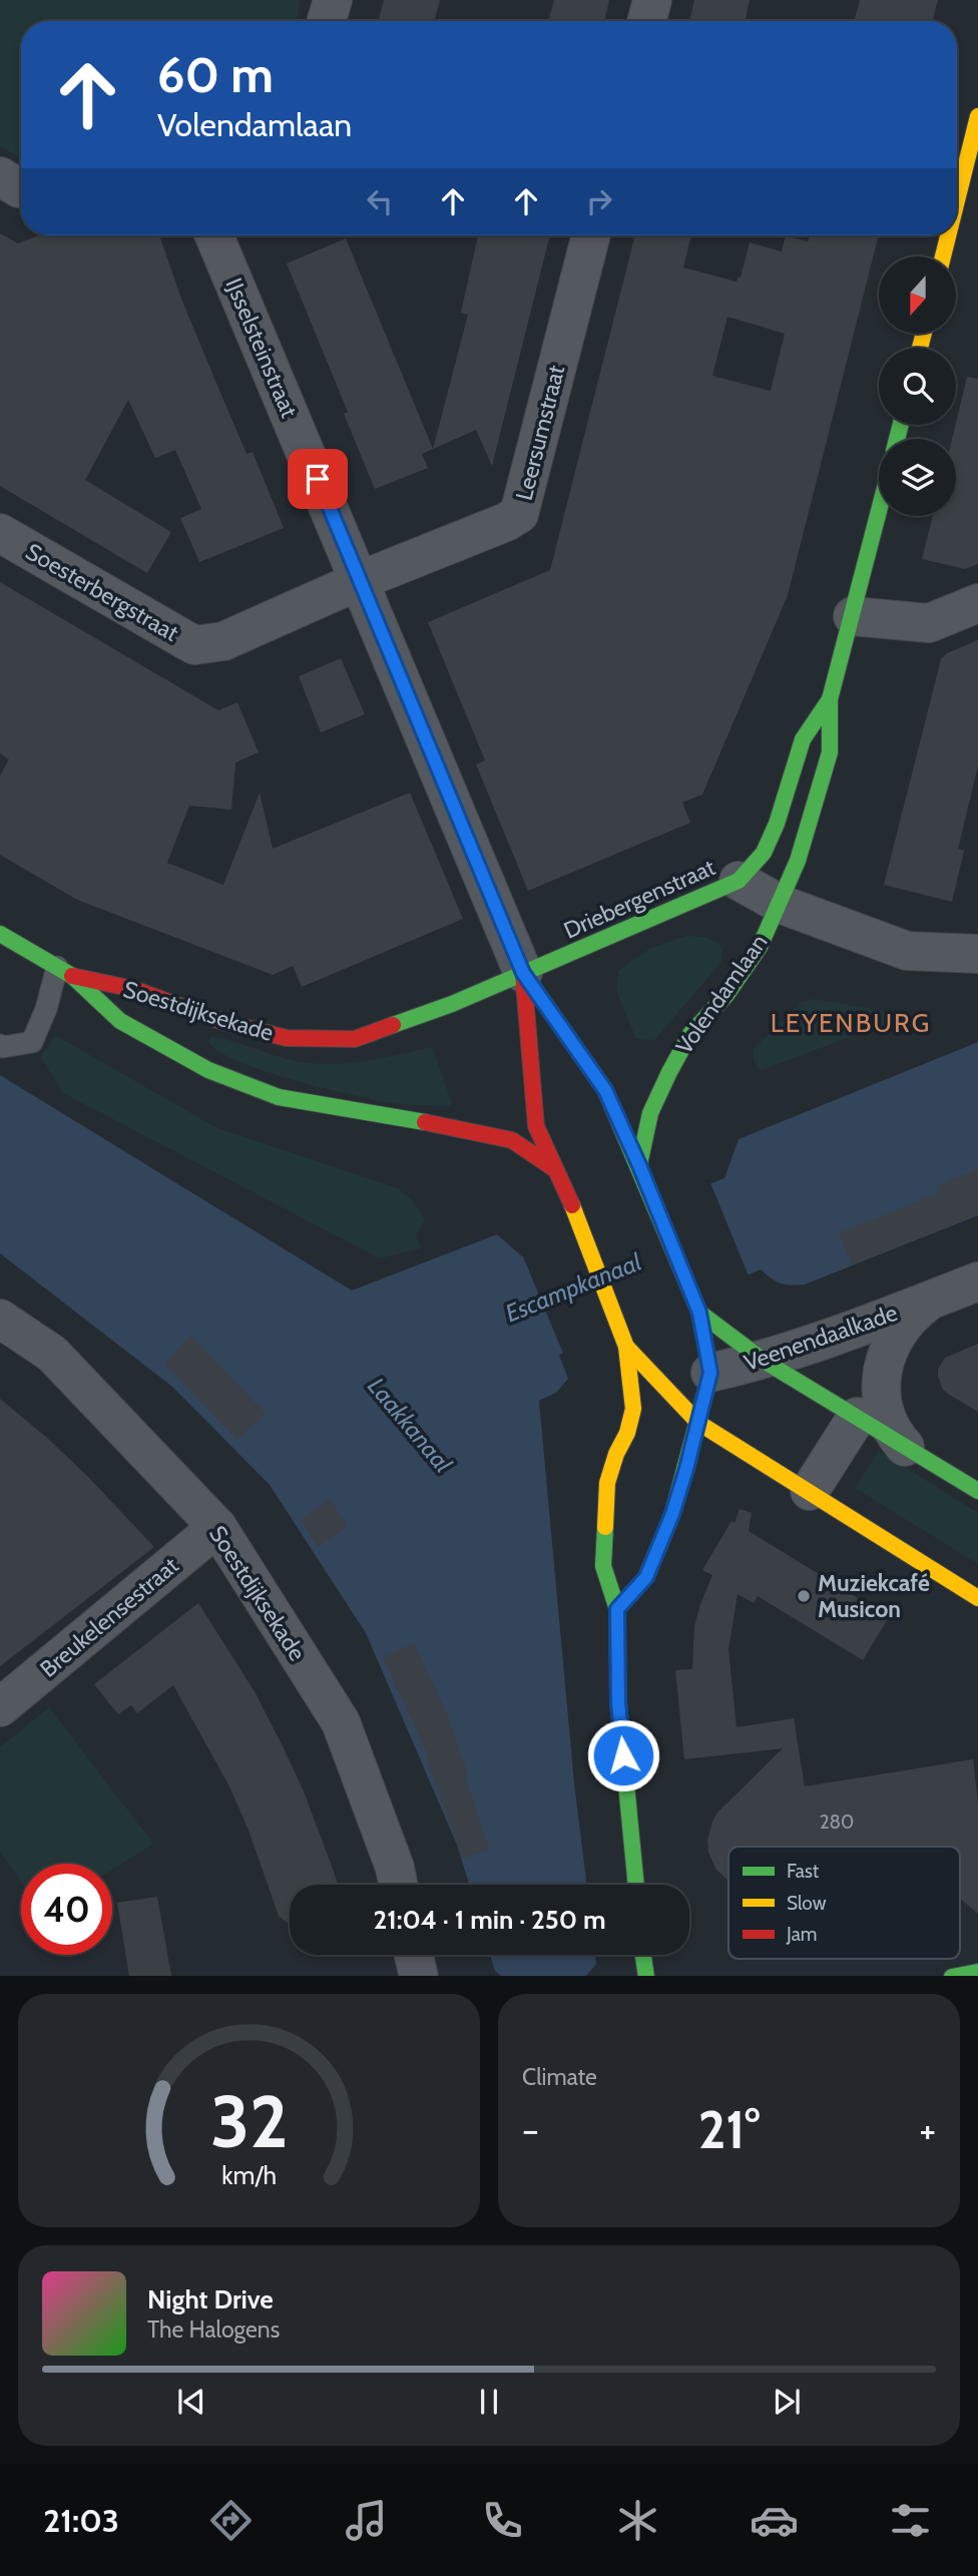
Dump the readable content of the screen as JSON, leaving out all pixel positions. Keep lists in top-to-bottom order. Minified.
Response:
{"streets":{"street":["IJsselsteinstraat","Leersumstraat","Soesterbergstraat","Driebergenstraat","Volendamlaan","Soestdijksekade","Veenendaalkade","Breukelensestraat"]},"crossings":[["IJsselsteinstraat","Leersumstraat"],["IJsselsteinstraat","Soesterbergstraat"],["IJsselsteinstraat","Driebergenstraat"],["IJsselsteinstraat","Soestdijksekade"],["Leersumstraat","Soesterbergstraat"],["Driebergenstraat","Volendamlaan"],["Driebergenstraat","Soestdijksekade"],["Soestdijksekade","Breukelensestraat"]],"districts":["LEYENBURG"],"water":["Escampkanaal","Laakkanaal"],"places":["Muziekcafé Musicon"],"house_numbers":["280"],"legend":["Fast","Slow","Jam"],"north":"bottom","page":{"turn":["60 m","Volendamlaan"],"limit":"40","trip":"21:04 · 1 min · 250 m","tile":"Climate","heat":["−","21°","+"],"song":["Night Drive","The Halogens"],"tabs":"21:03","gauge":["32","km/h"]}}
